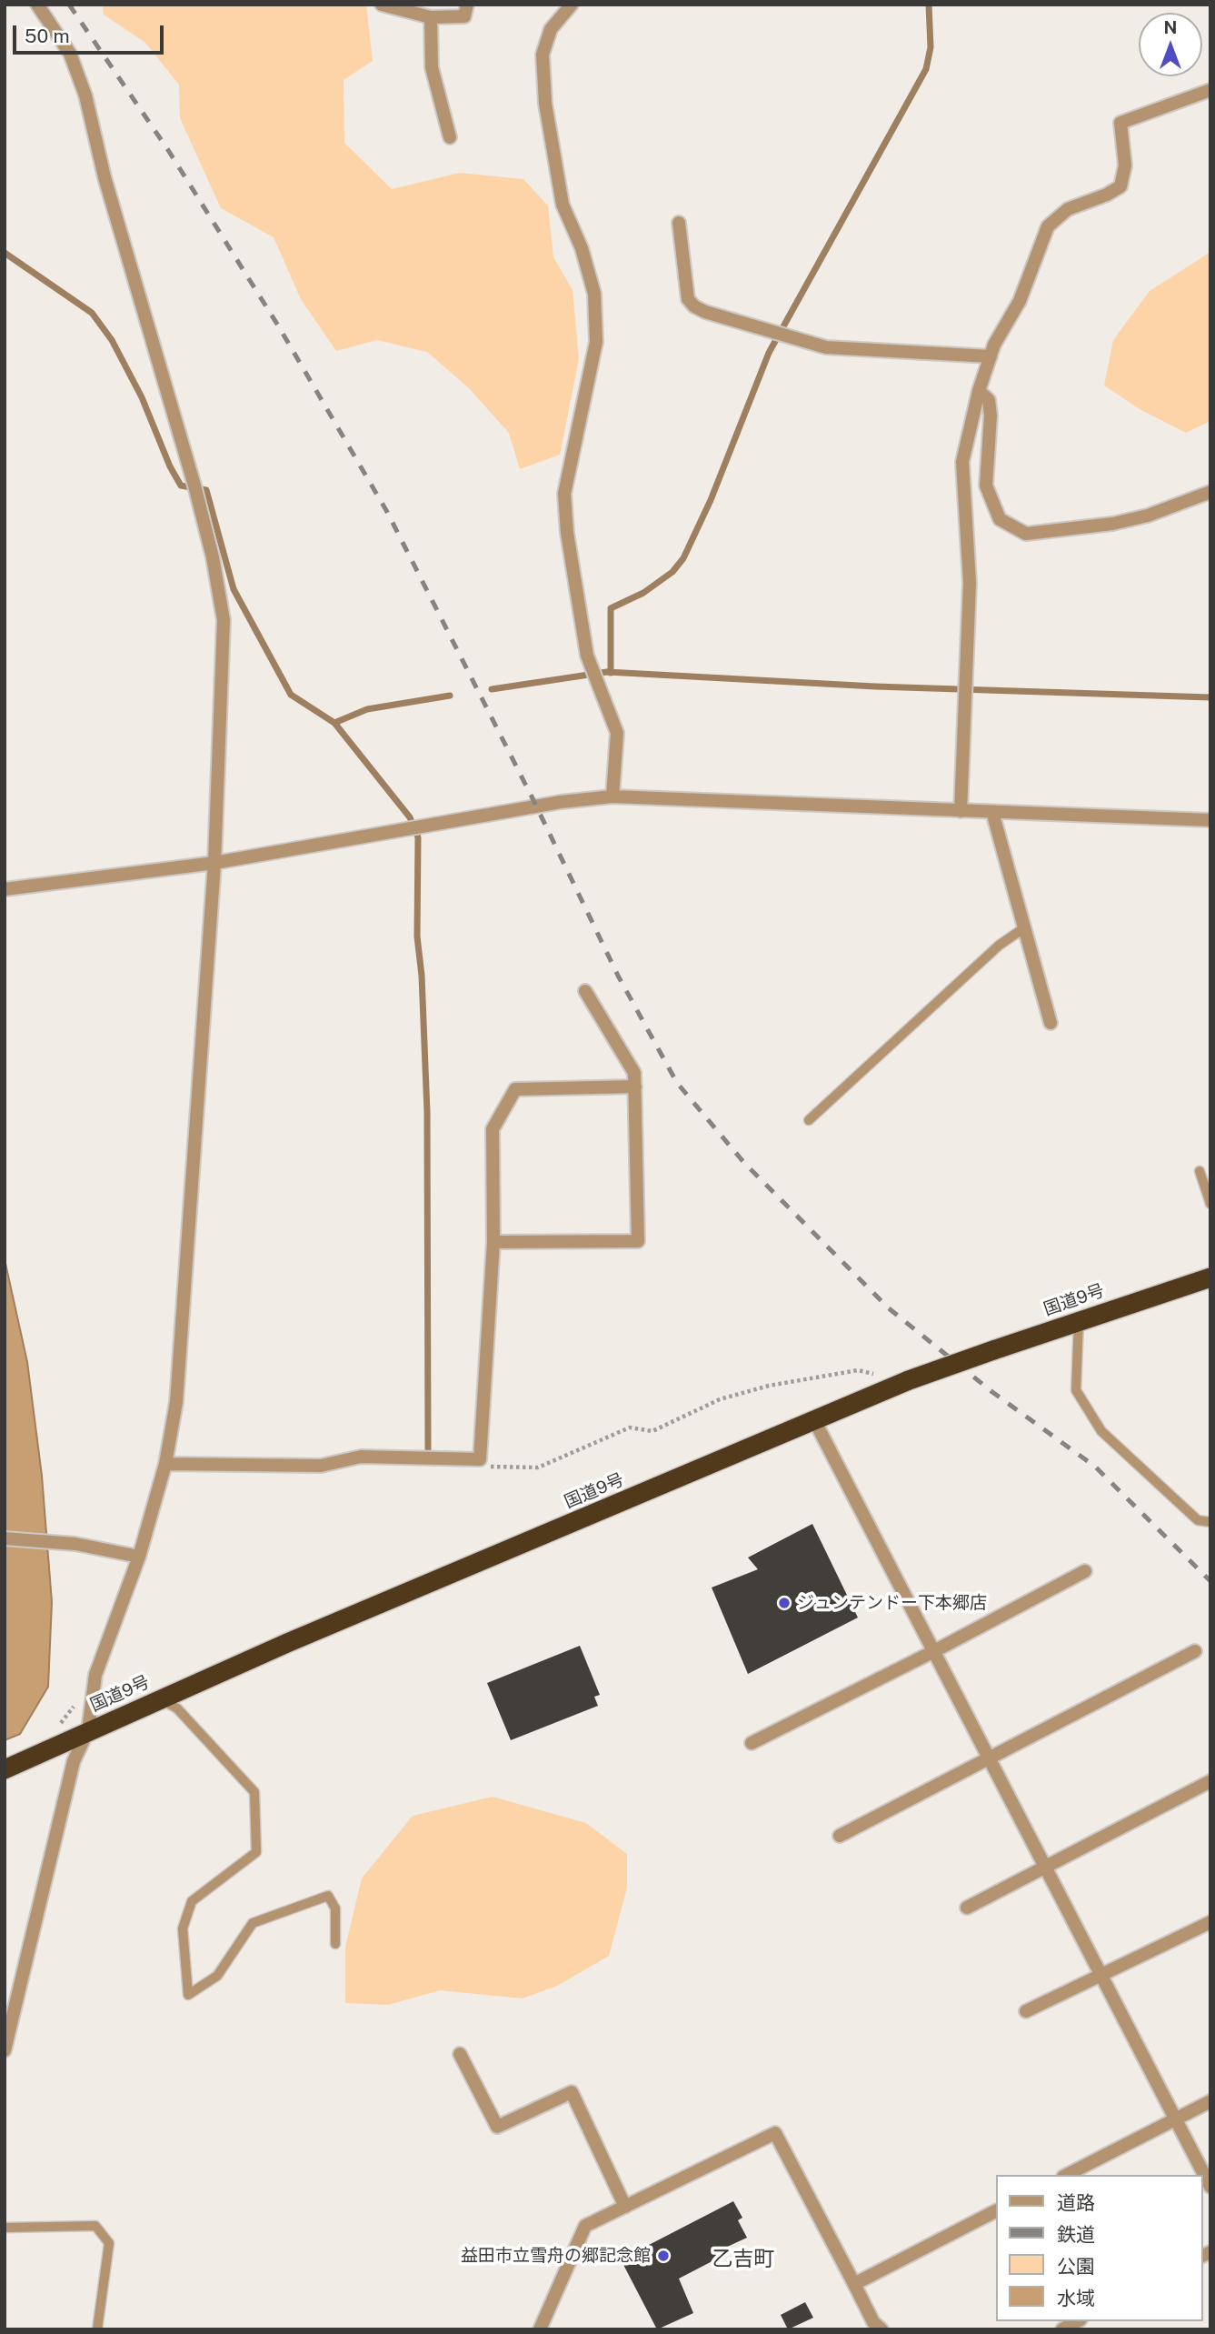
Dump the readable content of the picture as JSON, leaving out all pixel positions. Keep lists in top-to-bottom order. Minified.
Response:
{"streets":{"highway":["国道9号"]},"districts":["乙吉町"],"places":["ジュンテンドー下本郷店","益田市立雪舟の郷記念館"],"legend":["道路","鉄道","公園","水域"],"scale_bar":"50 m","north":"top"}
